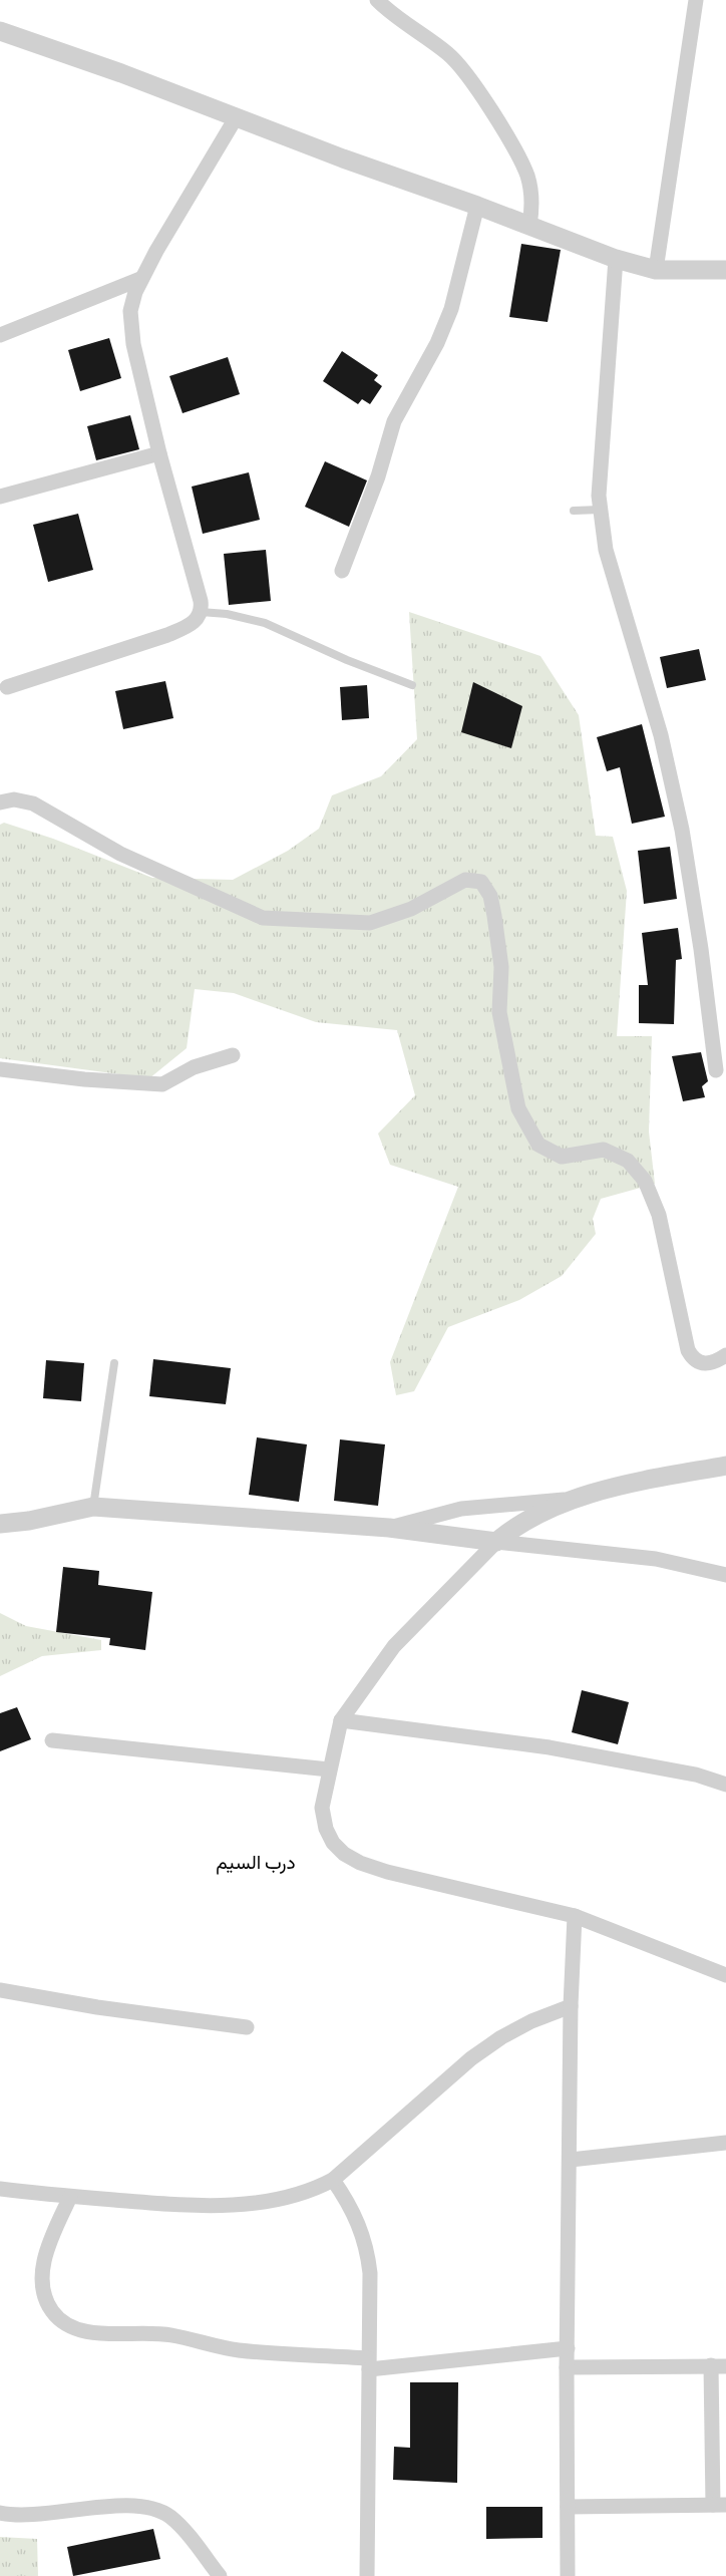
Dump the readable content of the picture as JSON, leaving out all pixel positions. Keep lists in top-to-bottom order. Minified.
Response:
{"districts":["درب السيم"]}
